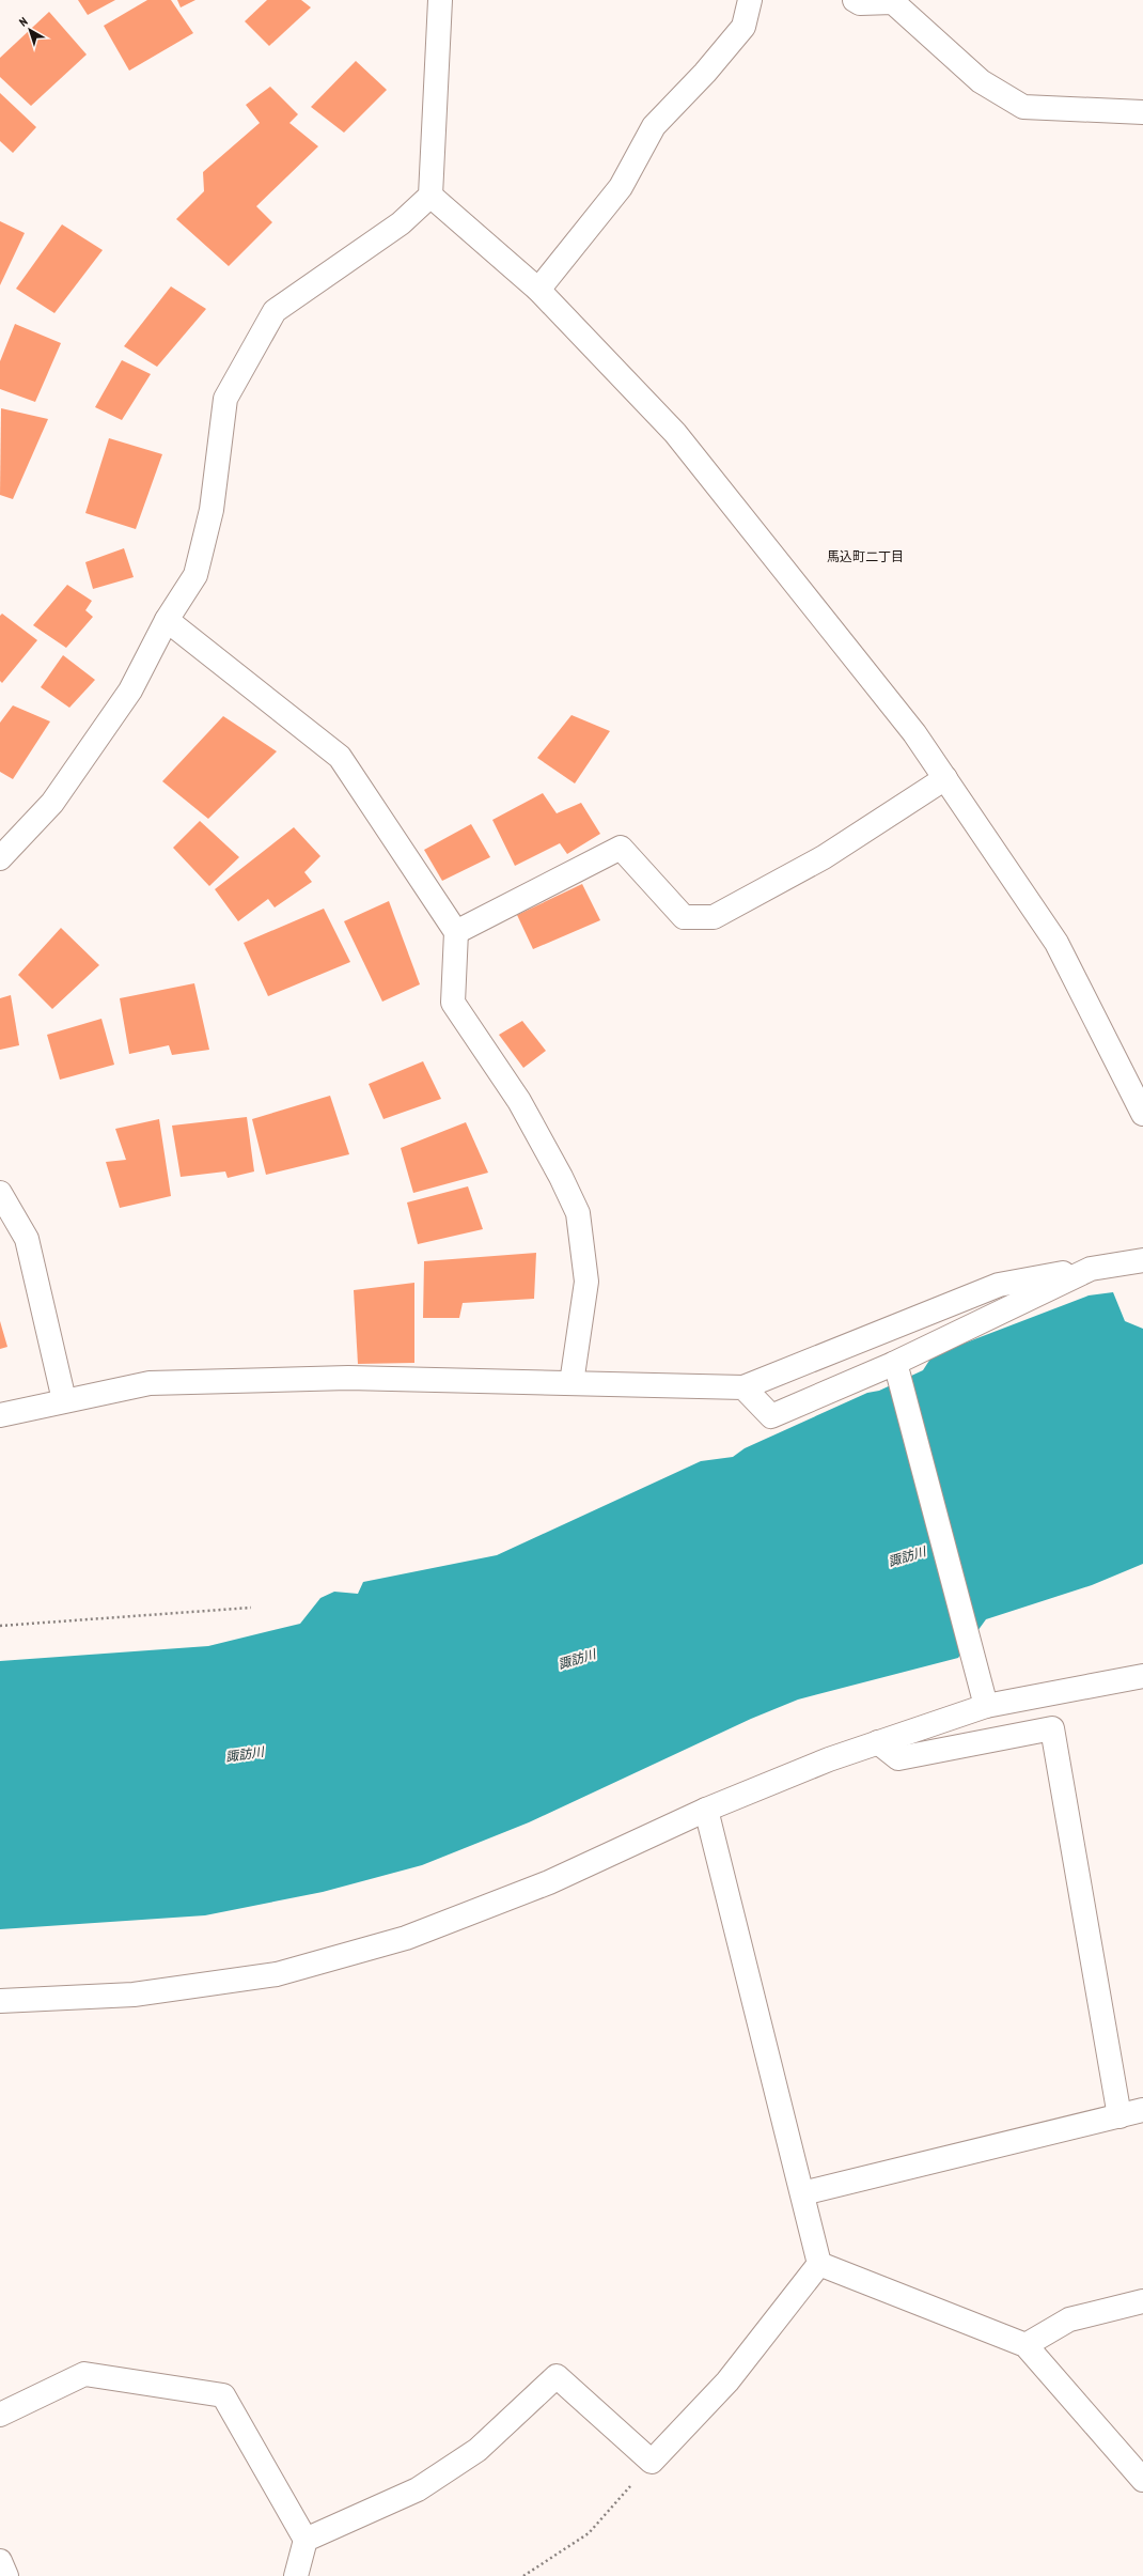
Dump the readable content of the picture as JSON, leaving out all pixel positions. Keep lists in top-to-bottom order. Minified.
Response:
{"districts":["馬込町二丁目"],"water":["諏訪川"],"north":"top left"}
